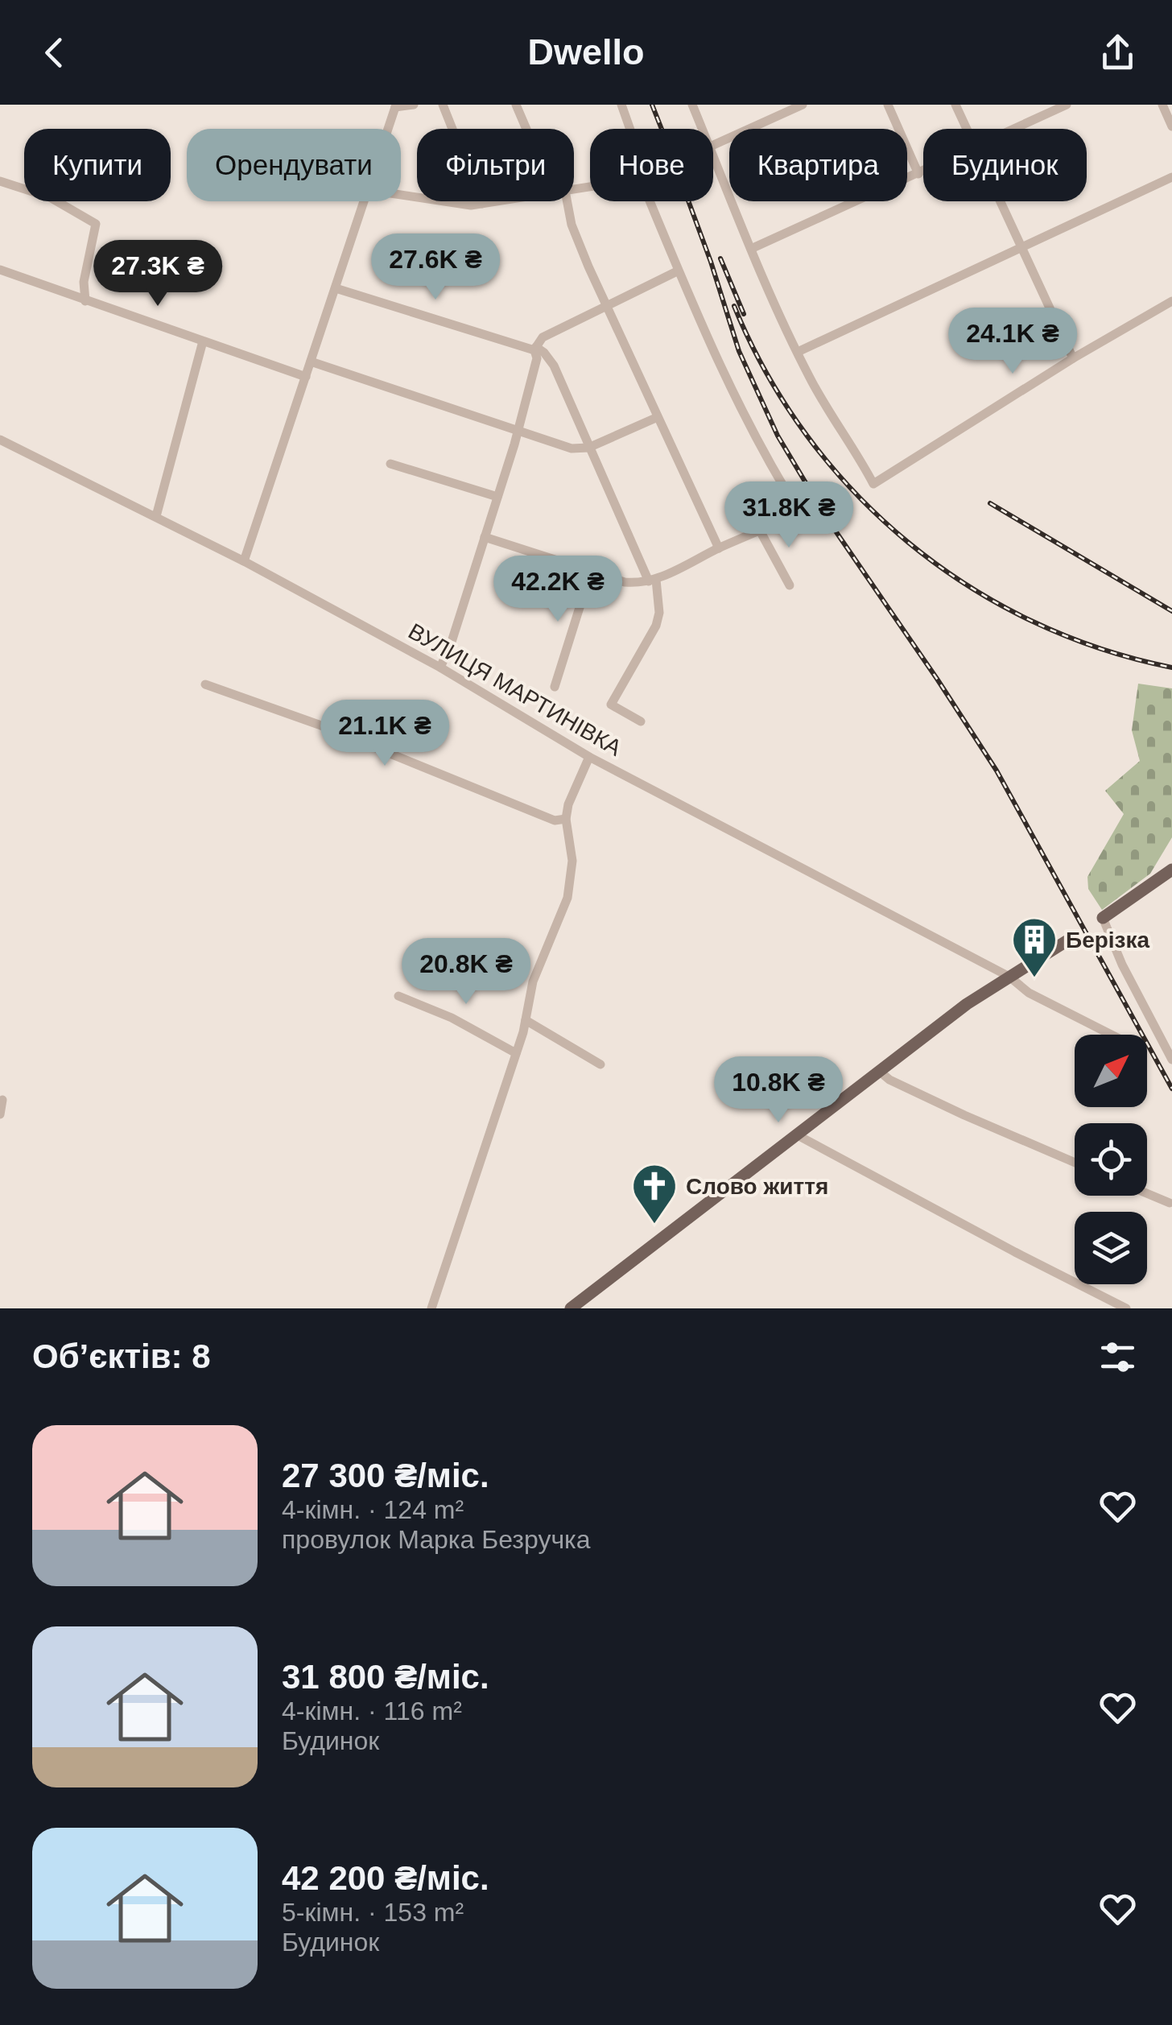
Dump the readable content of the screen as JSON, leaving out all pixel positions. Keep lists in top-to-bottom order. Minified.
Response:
{"streets":{"street":["ВУЛИЦЯ МАРТИНІВКА"]},"places":{"building":["Берізка"],"church":["Слово життя"]},"north":"top right","page":{"header":"Dwello","chip":["Купити","Орендувати","Фільтри","Нове","Квартира","Будинок"],"price":["27.6K ₴","27.3K ₴","24.1K ₴","31.8K ₴","42.2K ₴","21.1K ₴","20.8K ₴","10.8K ₴"],"heading":"Об’єктів: 8","list":[{"name":"27 300 ₴/міс.","note":"4-кімн. · 124 m² · провулок Марка Безручка"},{"name":"31 800 ₴/міс.","note":"4-кімн. · 116 m² · Будинок"},{"name":"42 200 ₴/міс.","note":"5-кімн. · 153 m² · Будинок"}]}}
